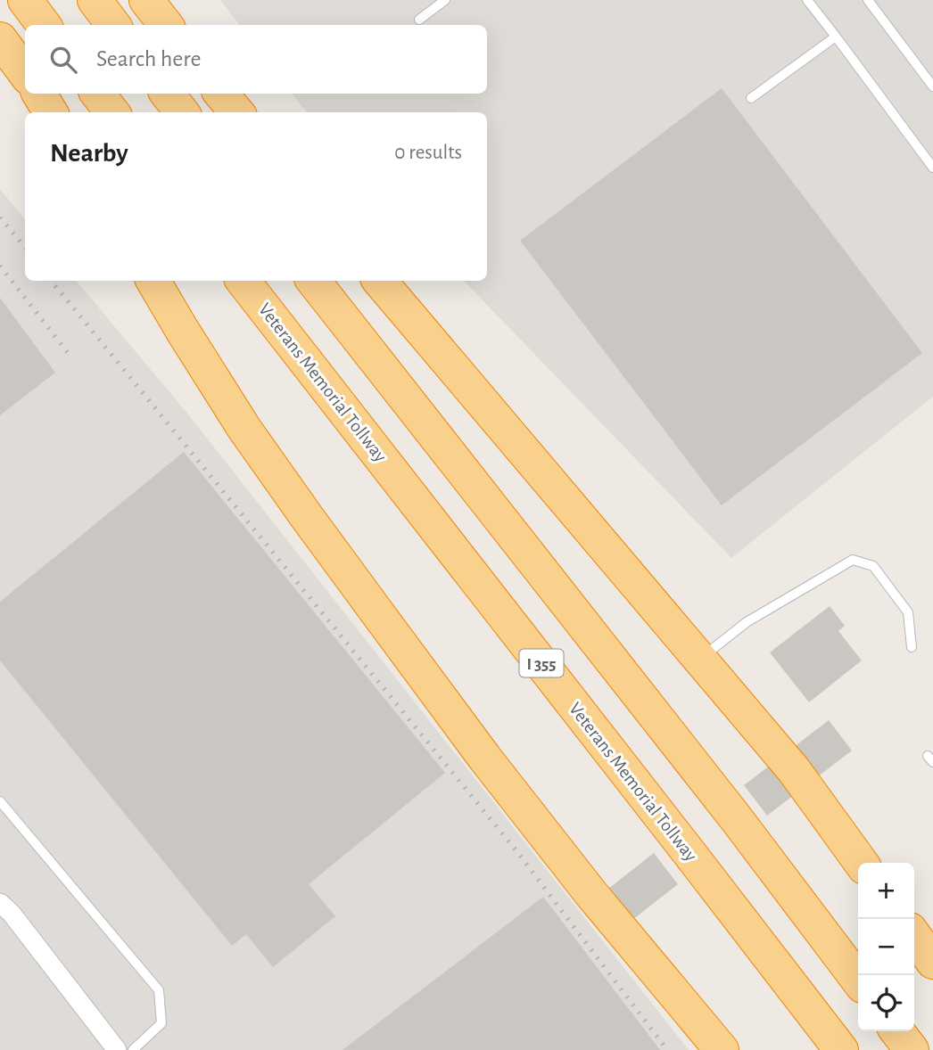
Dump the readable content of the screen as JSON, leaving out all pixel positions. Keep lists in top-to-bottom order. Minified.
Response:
{"streets":{"highway":["Veterans Memorial Tollway","I 355"]},"page":{"search":"Search here","heading":["Nearby","0 results"],"map_buttons":["+","−"]}}
